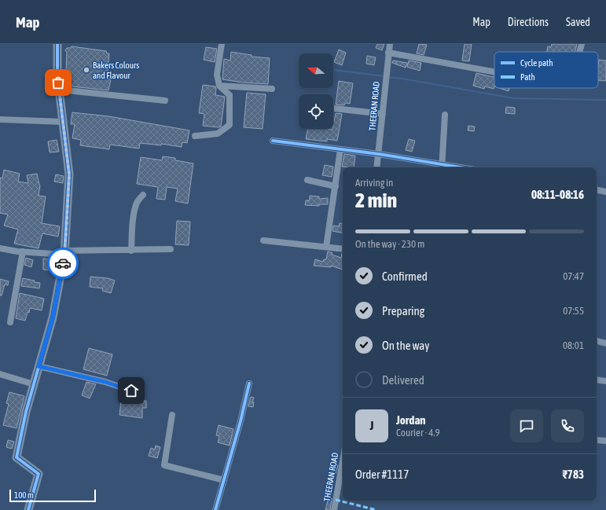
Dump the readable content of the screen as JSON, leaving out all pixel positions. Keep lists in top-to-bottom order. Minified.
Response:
{"streets":{"street":["THEERAN ROAD"]},"places":["Bakers Colours and Flavour"],"legend":["Cycle path","Path"],"scale_bar":"100 m","north":"left","page":{"header":"Map","nav":["Map","Directions","Saved"],"heading":["2 min","Arriving in","08:11–08:16"],"panel":["Jordan","Courier · 4.9","Order #1117","₹783"],"bar":"On the way · 230 m","list":[["Confirmed","07:47"],["Preparing","07:55"],["On the way","08:01"],"Delivered"],"round":"J","scale":"100 m"}}
